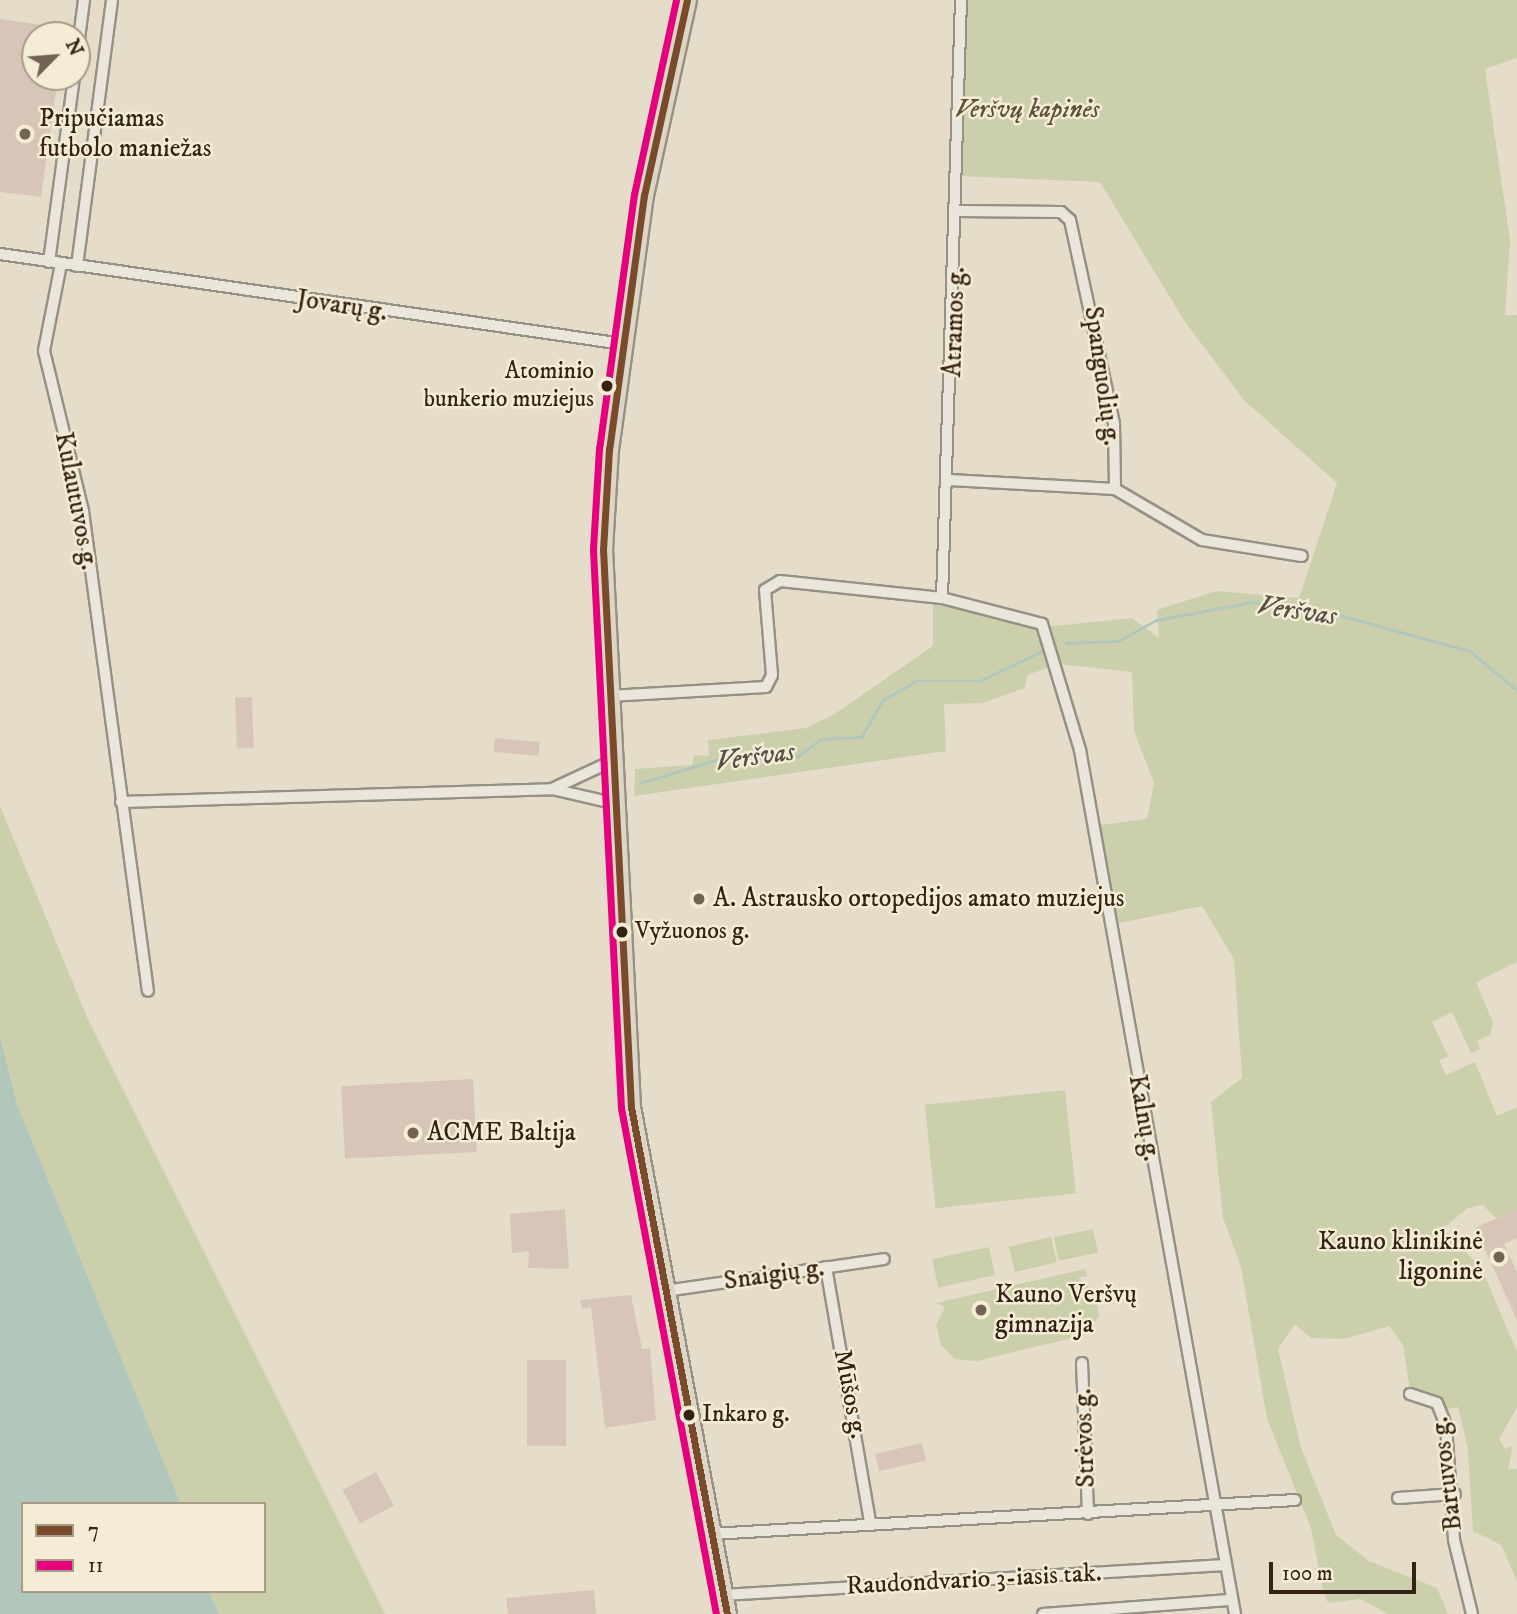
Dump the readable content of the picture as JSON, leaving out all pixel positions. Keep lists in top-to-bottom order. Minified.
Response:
{"streets":{"street":["Jovarų g.","Atramos g.","Spanguolių g.","Kulautuvos g.","Kalnų g.","Snaigių g.","Mūšos g.","Strėvos g.","Bartuvos g.","Raudondvario 3-iasis tak."]},"crossings":[["Jovarų g.","Kulautuvos g."],["Atramos g.","Spanguolių g."],["Atramos g.","Kalnų g."],["Kalnų g.","Raudondvario 3-iasis tak."],["Snaigių g.","Mūšos g."]],"water":["Veršvas"],"parks":["Veršvų kapinės"],"places":["Pripučiamas futbolo maniežas","Atominio bunkerio muziejus","A. Astrausko ortopedijos amato muziejus","Vyžuonos g.","ACME Baltija","Kauno klinikinė ligoninė","Kauno Veršvų gimnazija","Inkaro g."],"lines":["transit line 7","transit line 11"],"legend":["7","11"],"scale_bar":"100 m","north":"top right"}
